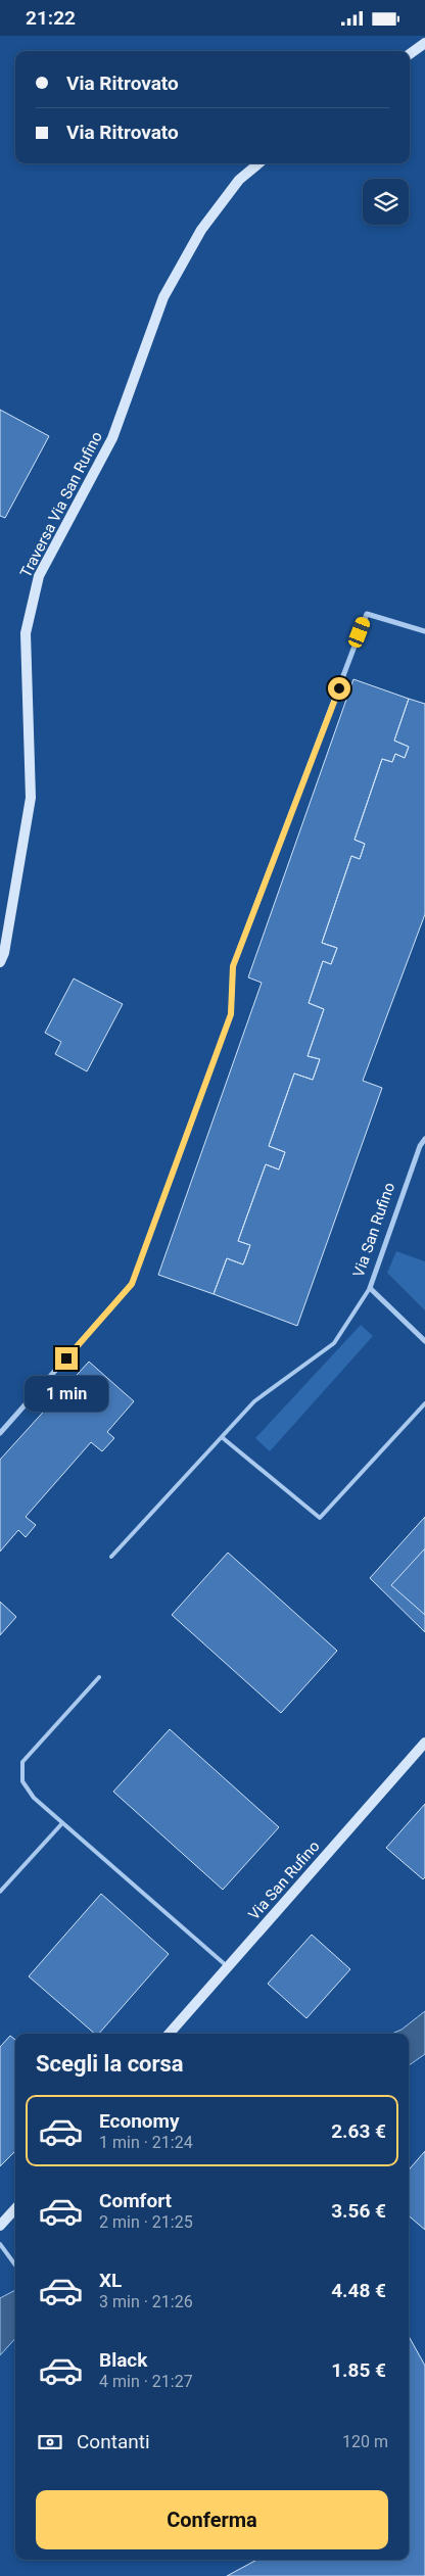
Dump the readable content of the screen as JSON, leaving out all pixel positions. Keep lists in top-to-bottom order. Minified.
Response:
{"streets":{"street":["Traversa Via San Rufino","Via San Rufino"]},"page":{"status":"21:22","banner":["Via Ritrovato","Via Ritrovato"],"bubble":"1 min","heading":"Scegli la corsa","list":[{"name":"Economy","note":"1 min · 21:24","value":"2.63 €"},{"name":"Comfort","note":"2 min · 21:25","value":"3.56 €"},{"name":"XL","note":"3 min · 21:26","value":"4.48 €"},{"name":"Black","note":"4 min · 21:27","value":"1.85 €"}],"pay":["Contanti","120 m"],"buttons":"Conferma"}}
